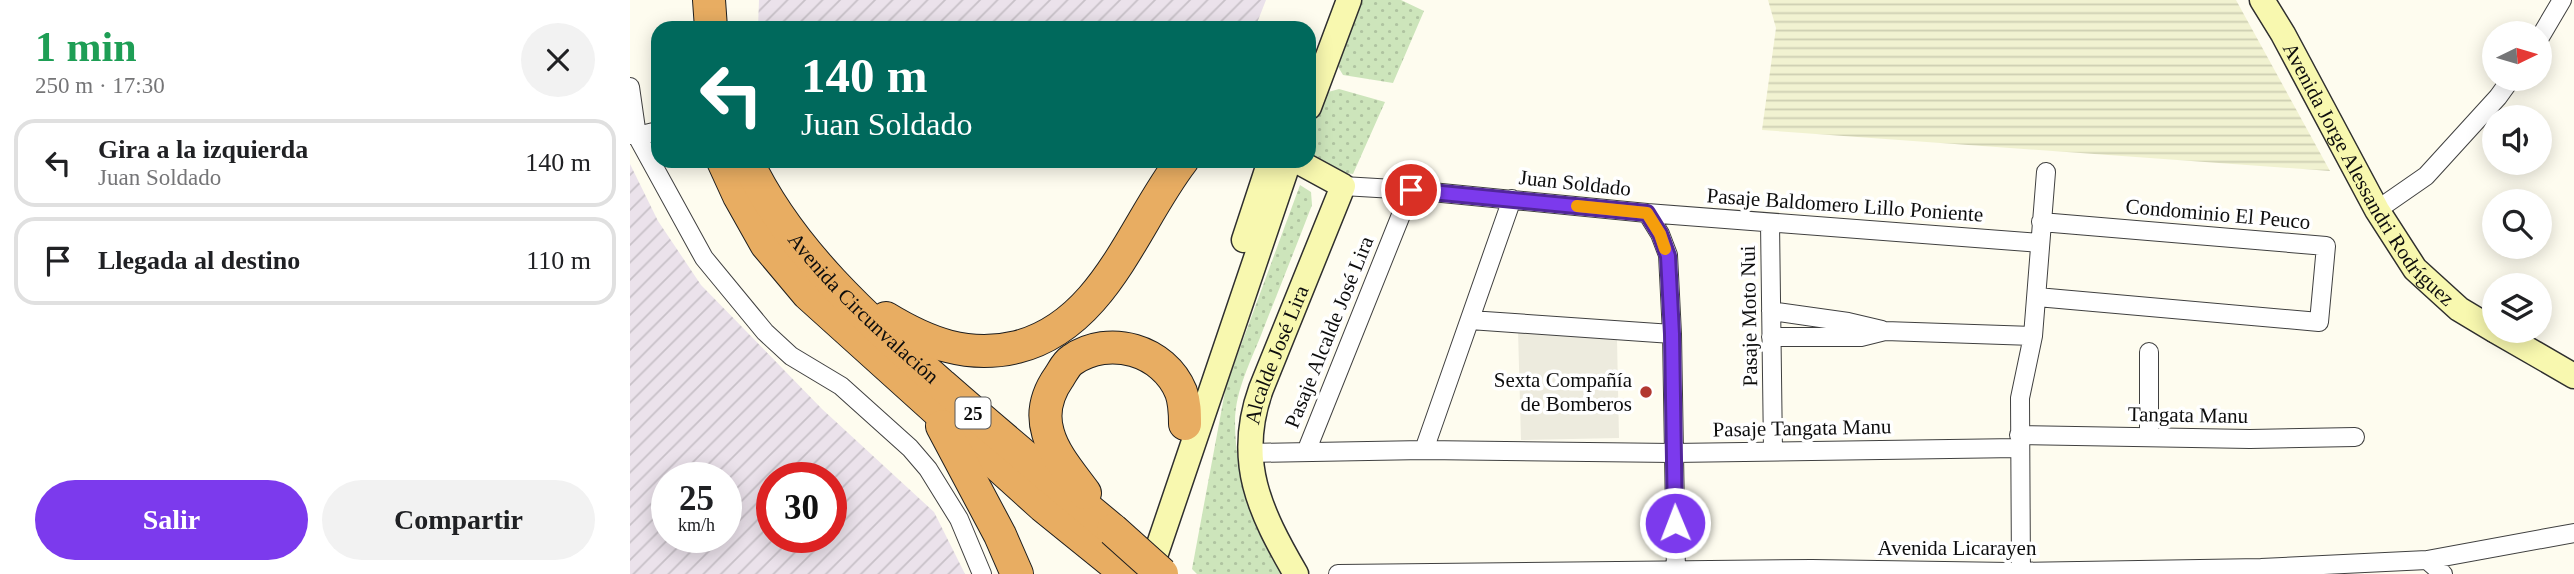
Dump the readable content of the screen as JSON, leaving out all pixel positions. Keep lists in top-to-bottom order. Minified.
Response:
{"streets":{"highway":["Avenida Circunvalación","25"],"street":["Avenida Jorge Alessandri Rodríguez","Juan Soldado","Pasaje Baldomero Lillo Poniente","Condominio El Peuco","Pasaje Moto Nui","Pasaje Alcalde José Lira","Alcalde José Lira","Tangata Manu","Pasaje Tangata Manu","Avenida Licarayen"]},"crossings":[["Juan Soldado","Pasaje Baldomero Lillo Poniente"],["Juan Soldado","Pasaje Alcalde José Lira"],["Juan Soldado","Alcalde José Lira"],["Juan Soldado","Pasaje Tangata Manu"],["Juan Soldado","Avenida Licarayen"],["Pasaje Baldomero Lillo Poniente","Pasaje Moto Nui"],["Pasaje Moto Nui","Pasaje Tangata Manu"],["Pasaje Alcalde José Lira","Pasaje Tangata Manu"],["Alcalde José Lira","Pasaje Tangata Manu"],["Tangata Manu","Pasaje Tangata Manu"]],"places":["Sexta Compañía de Bomberos"],"north":"right","page":{"heading":["1 min","250 m · 17:30"],"turn":["140 m","Juan Soldado"],"list":[{"name":"Gira a la izquierda","note":"Juan Soldado","value":"140 m"},{"name":"Llegada al destino","value":"110 m"}],"speed":"25 km/h","limit":"30","buttons":["Salir","Compartir"]}}
